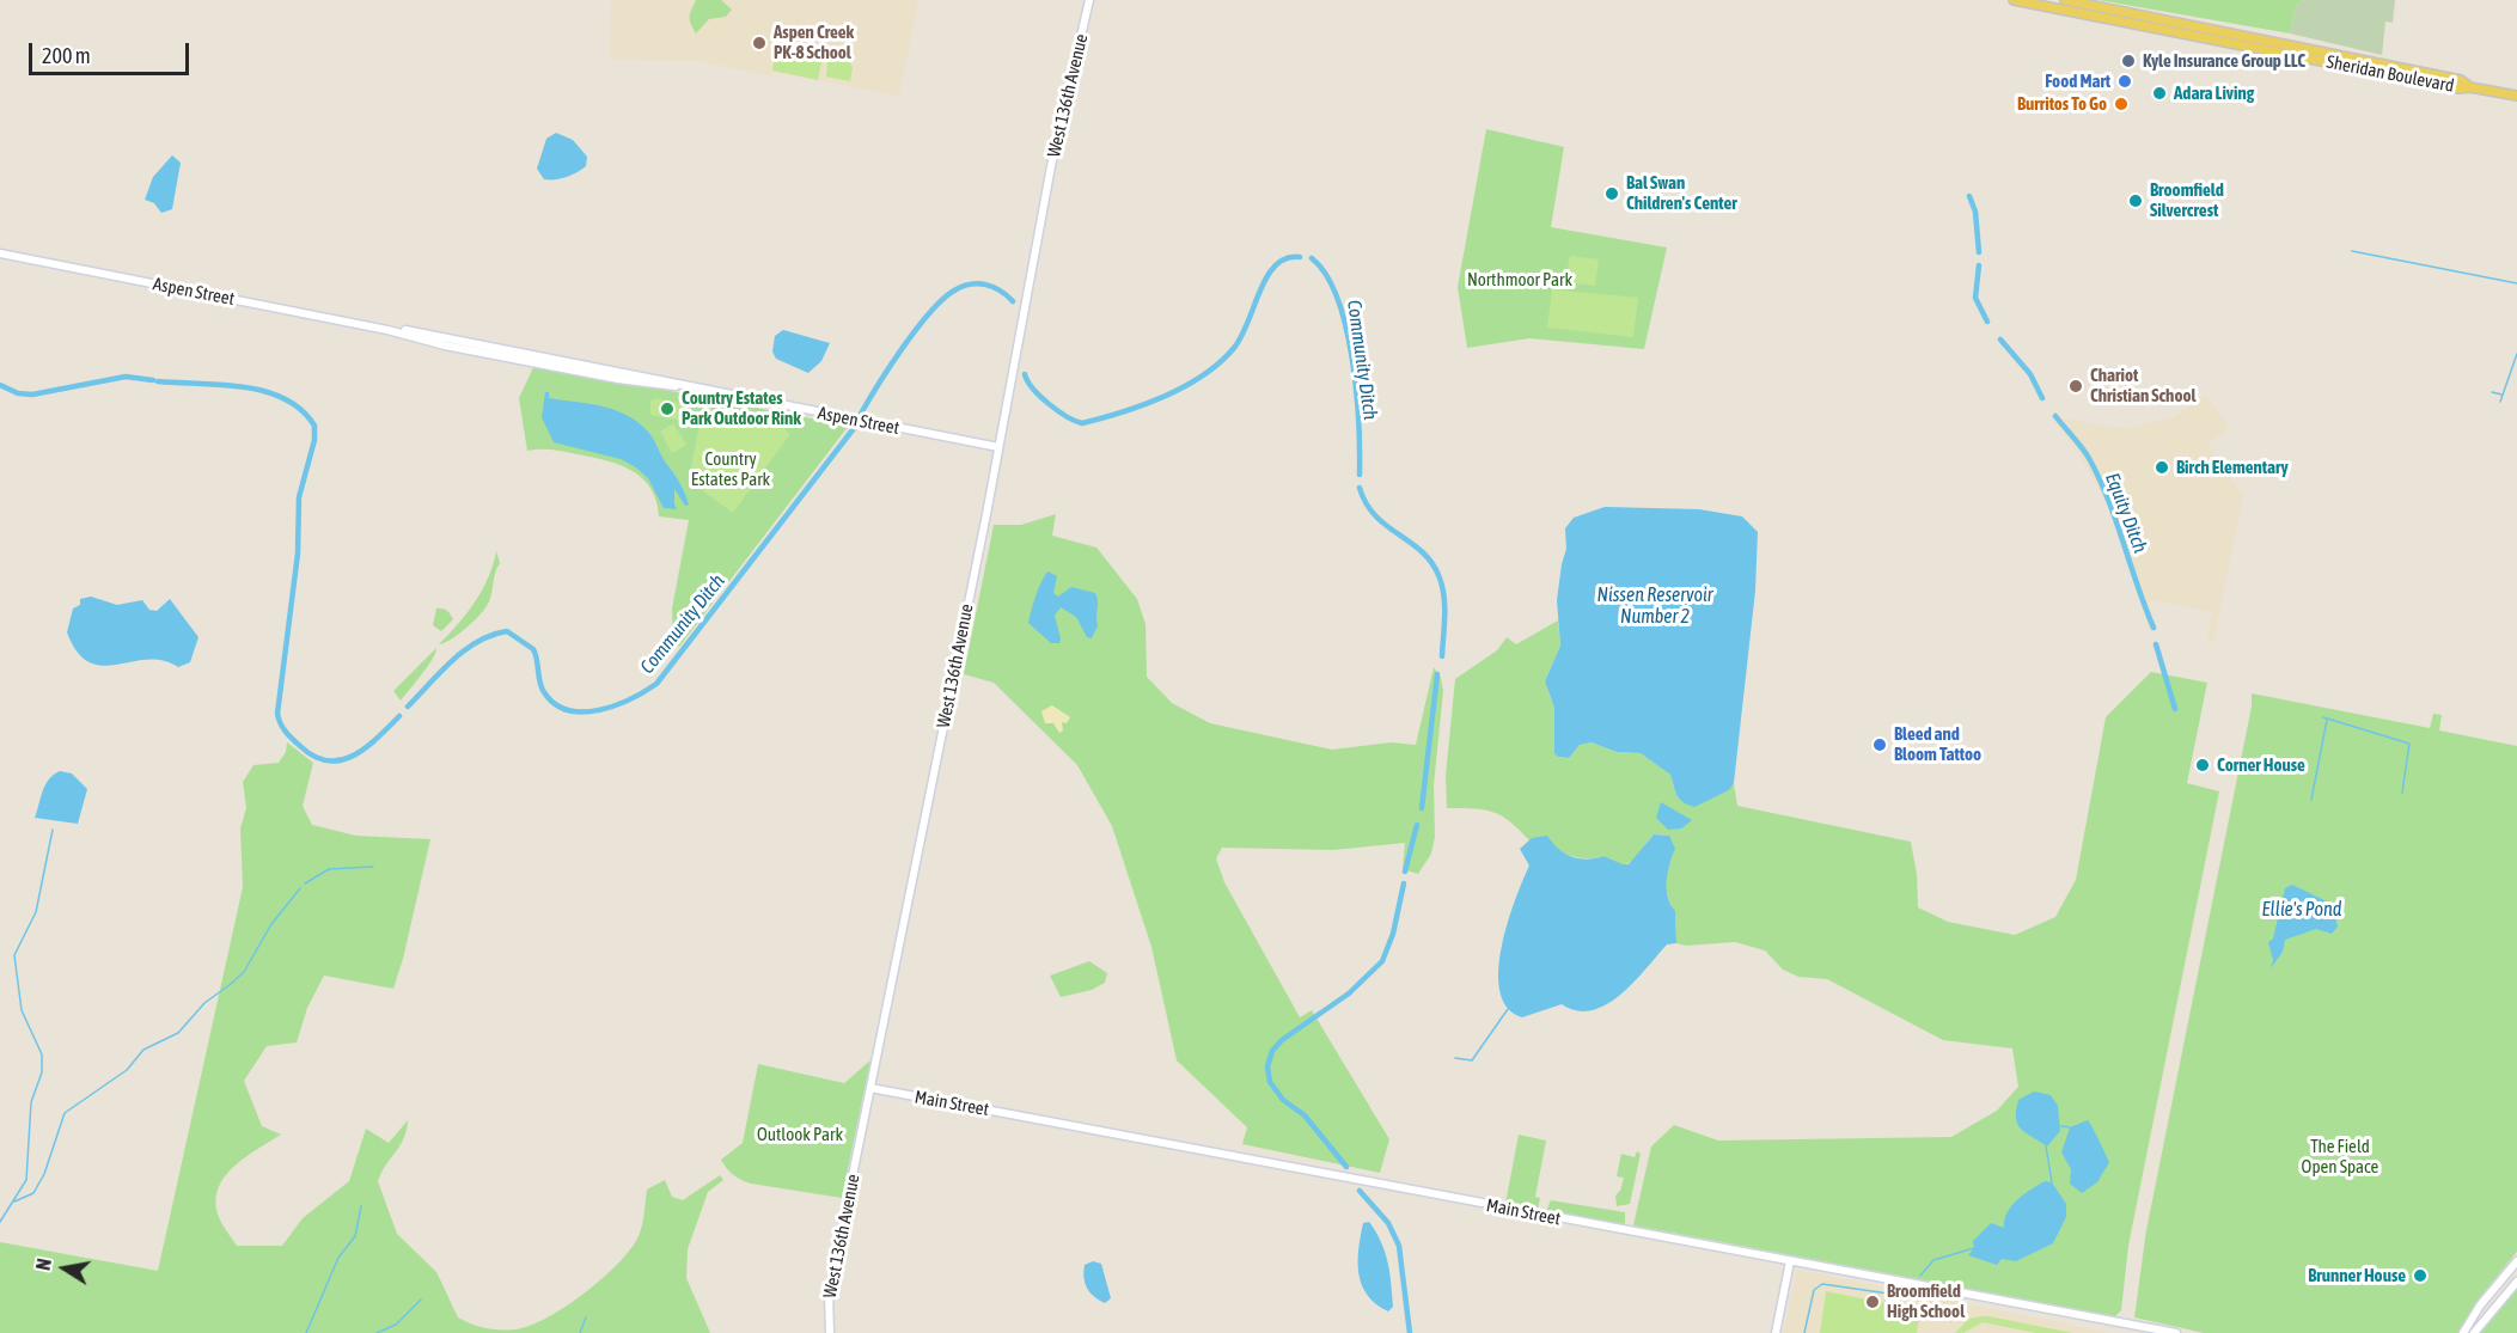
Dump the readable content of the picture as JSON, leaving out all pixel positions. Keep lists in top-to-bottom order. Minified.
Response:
{"streets":{"main road":["Sheridan Boulevard","West 136th Avenue","Aspen Street","Main Street"]},"crossings":[["West 136th Avenue","Aspen Street"],["West 136th Avenue","Main Street"]],"water":["Community Ditch","Equity Ditch","Nissen Reservoir Number 2","Ellie's Pond"],"parks":["Northmoor Park","Country Estates Park","Outlook Park","The Field Open Space"],"places":["Aspen Creek PK-8 School","Kyle Insurance Group LLC","Food Mart","Adara Living","Burritos To Go","Bal Swan Children's Center","Broomfield Silvercrest","Chariot Christian School","Country Estates Park Outdoor Rink","Birch Elementary","Bleed and Bloom Tattoo","Corner House","Brunner House","Broomfield High School"],"scale_bar":"200 m","north":"left"}
